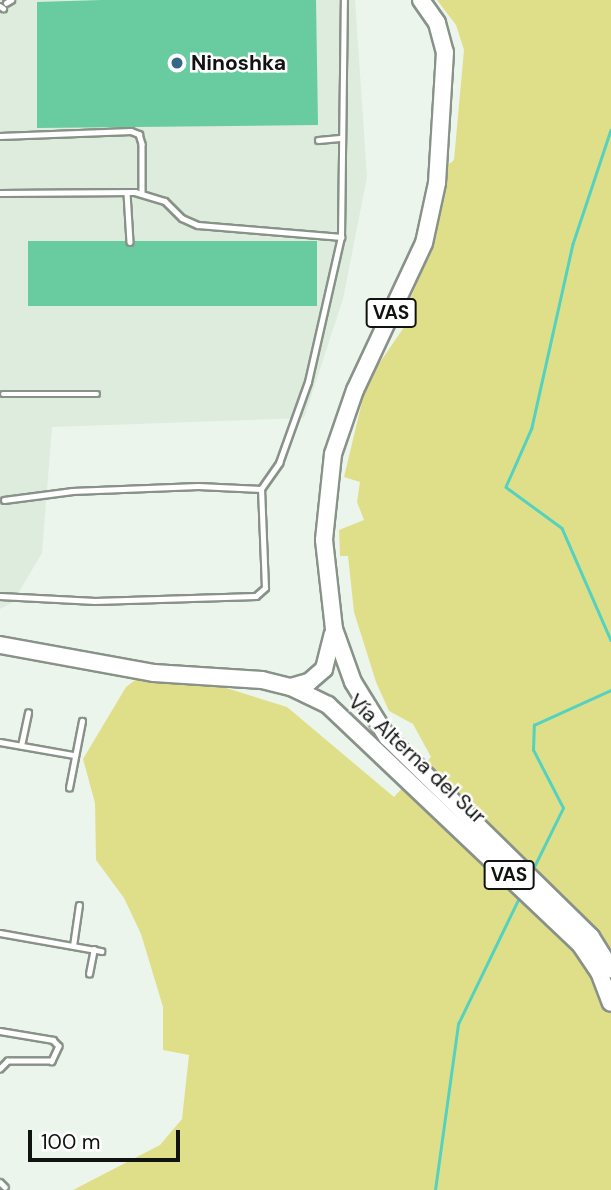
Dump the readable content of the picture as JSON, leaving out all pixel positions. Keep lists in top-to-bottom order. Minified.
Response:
{"streets":{"highway":["VAS","Vía Alterna del Sur"]},"places":["Ninoshka"],"scale_bar":"100 m"}
